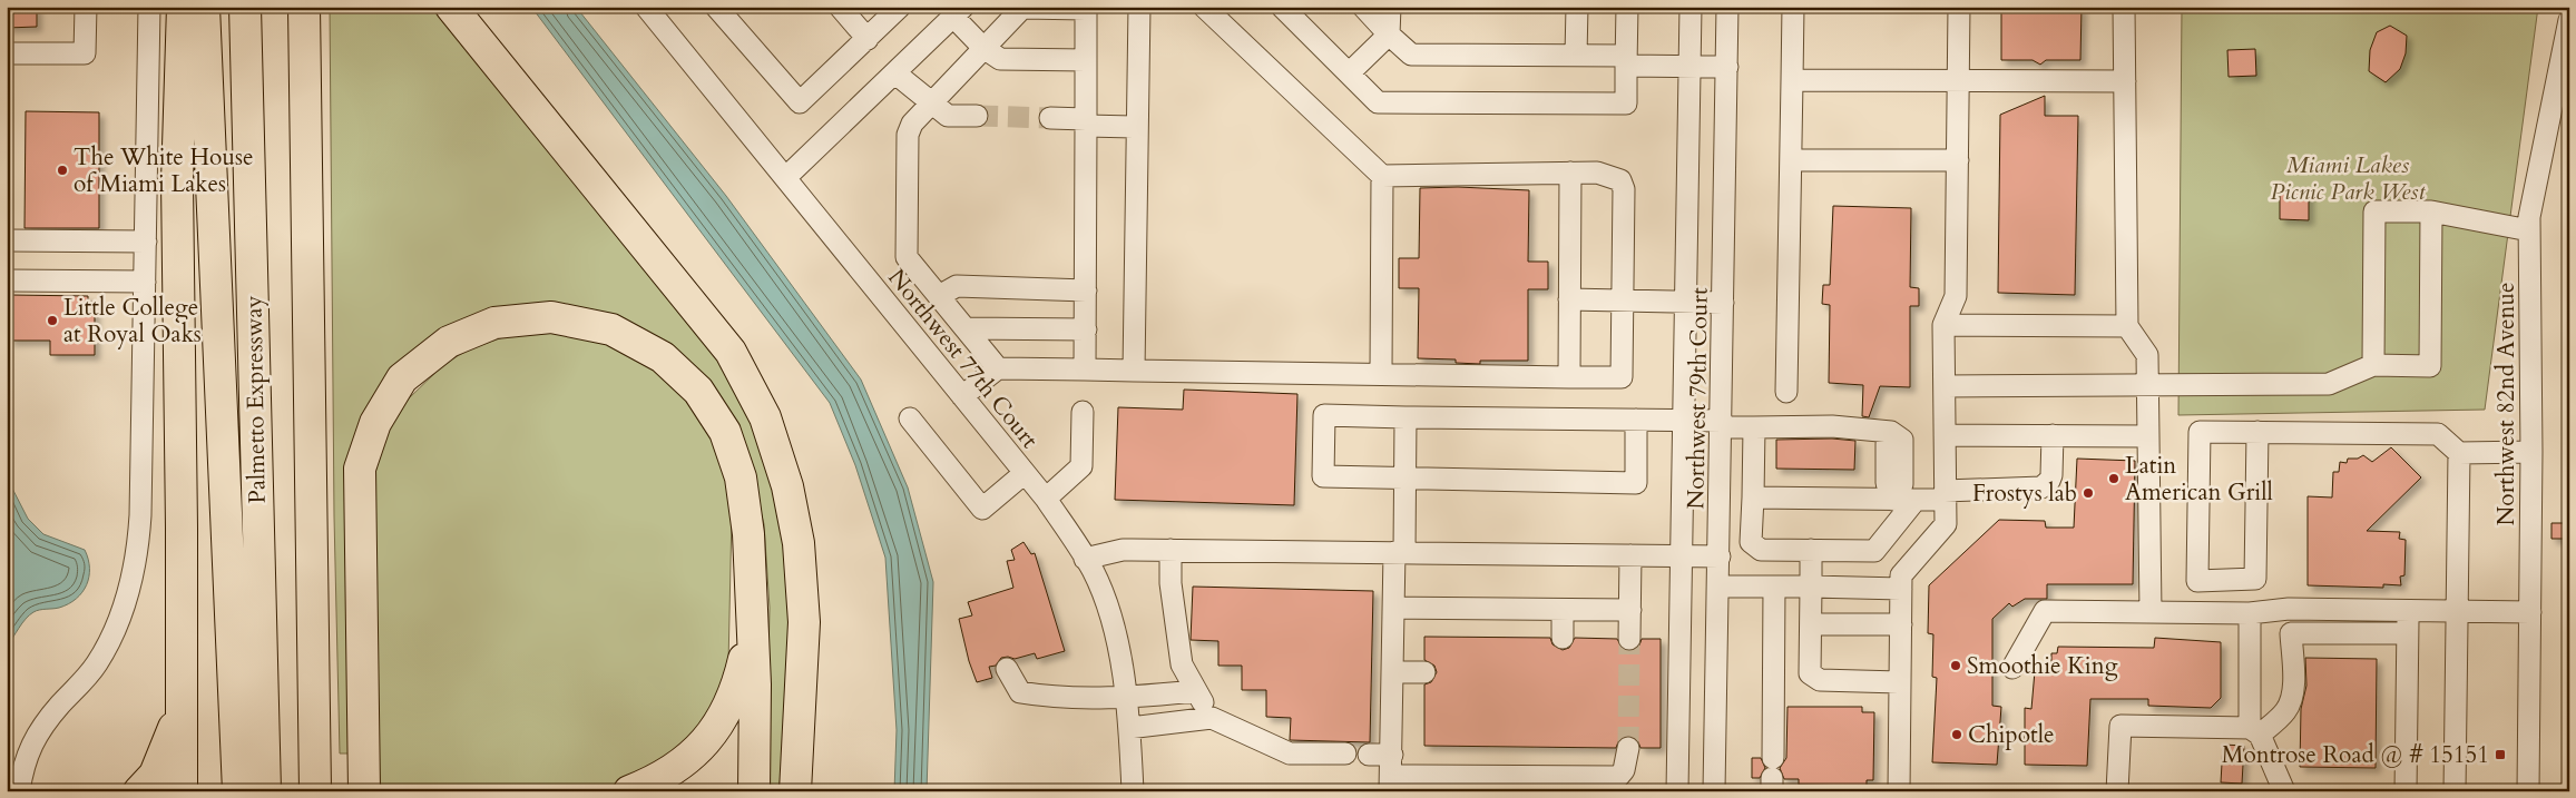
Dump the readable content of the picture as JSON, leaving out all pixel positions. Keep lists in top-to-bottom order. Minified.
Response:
{"streets":{"highway":["Palmetto Expressway"],"street":["Northwest 77th Court","Northwest 79th Court","Northwest 82nd Avenue"]},"parks":["Miami Lakes Picnic Park West"],"places":{"other":["The White House of Miami Lakes","Little College at Royal Oaks","Latin American Grill","Frostys lab","Smoothie King","Chipotle"],"transit":["Montrose Road @ # 15151"]}}
